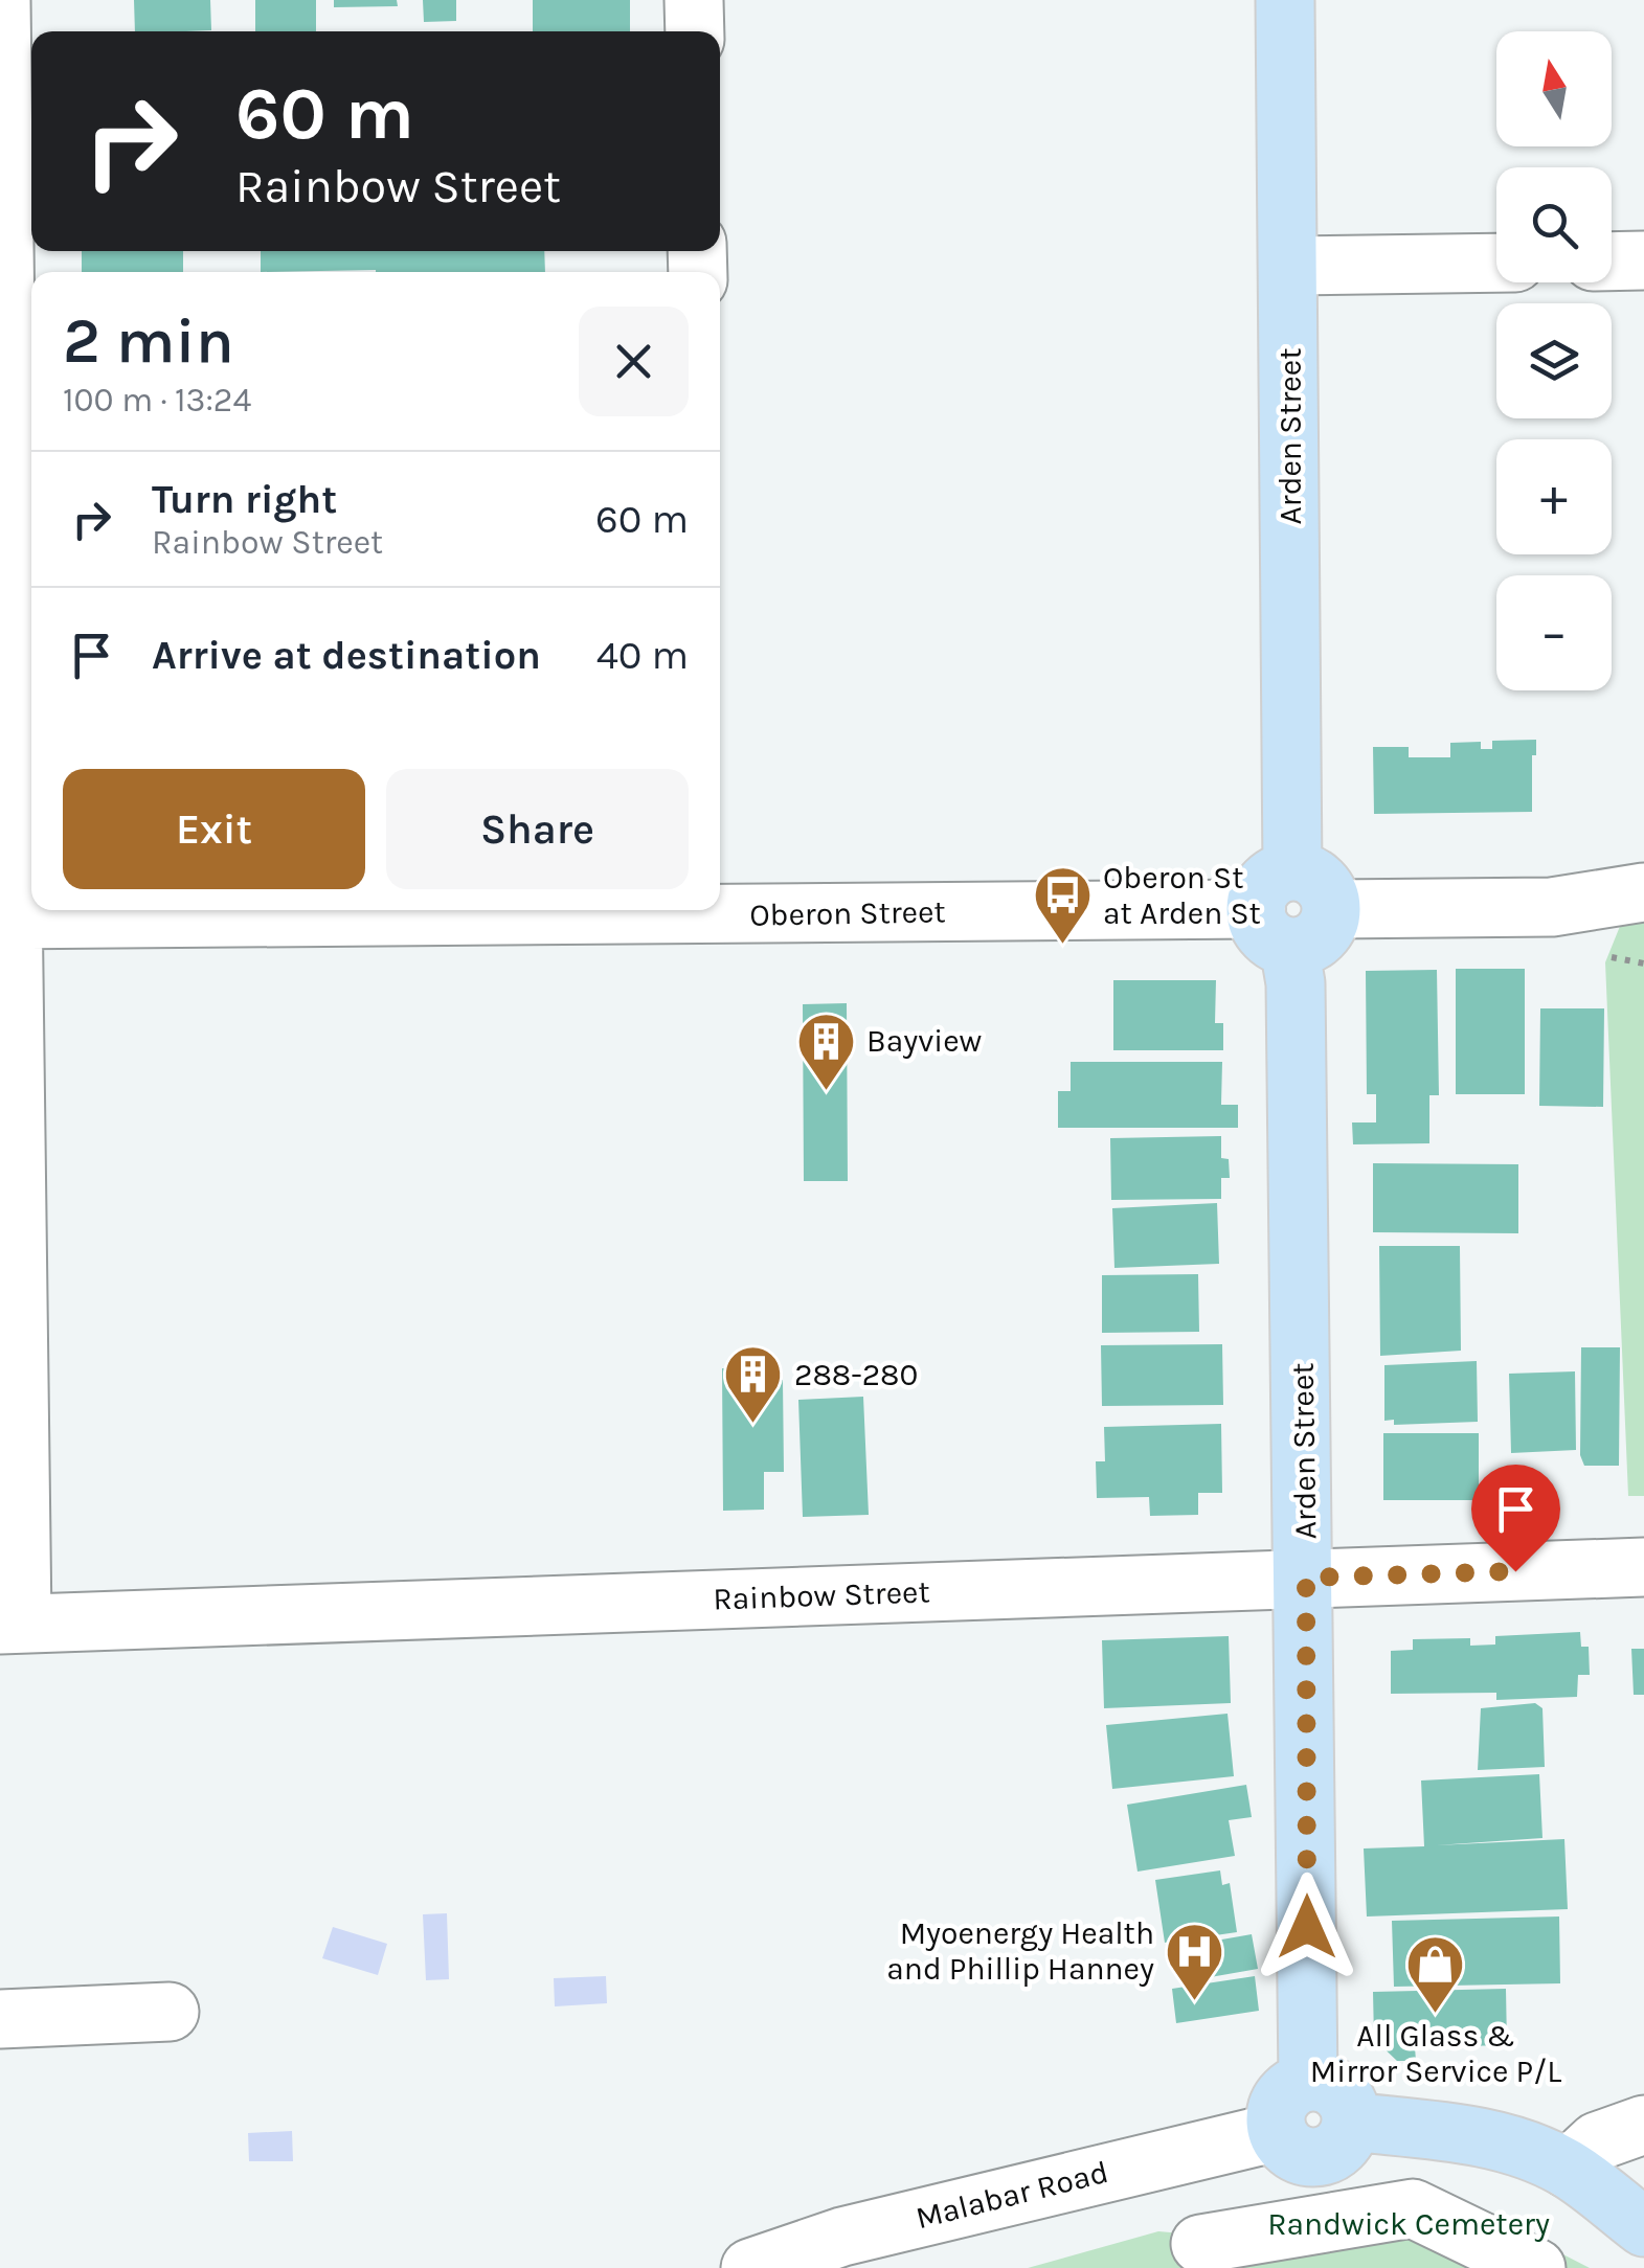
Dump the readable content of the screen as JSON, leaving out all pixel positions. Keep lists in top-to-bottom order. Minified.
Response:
{"streets":{"main road":["Arden Street"],"street":["Oberon Street","Rainbow Street","Malabar Road"]},"crossings":[["Arden Street","Oberon Street"],["Arden Street","Rainbow Street"],["Arden Street","Malabar Road"]],"parks":["Randwick Cemetery"],"places":{"bus stop":["Oberon St at Arden St"],"building":["Bayview","288-280"],"hospital":["Myoenergy Health and Phillip Hanney"],"shop":["All Glass & Mirror Service P/L"]},"north":"top","page":{"map_buttons":["+","−"],"turn":["60 m","Rainbow Street"],"heading":["2 min","100 m · 13:24"],"list":[{"name":"Turn right","note":"Rainbow Street","value":"60 m"},{"name":"Arrive at destination","value":"40 m"}],"buttons":["Exit","Share"]}}
